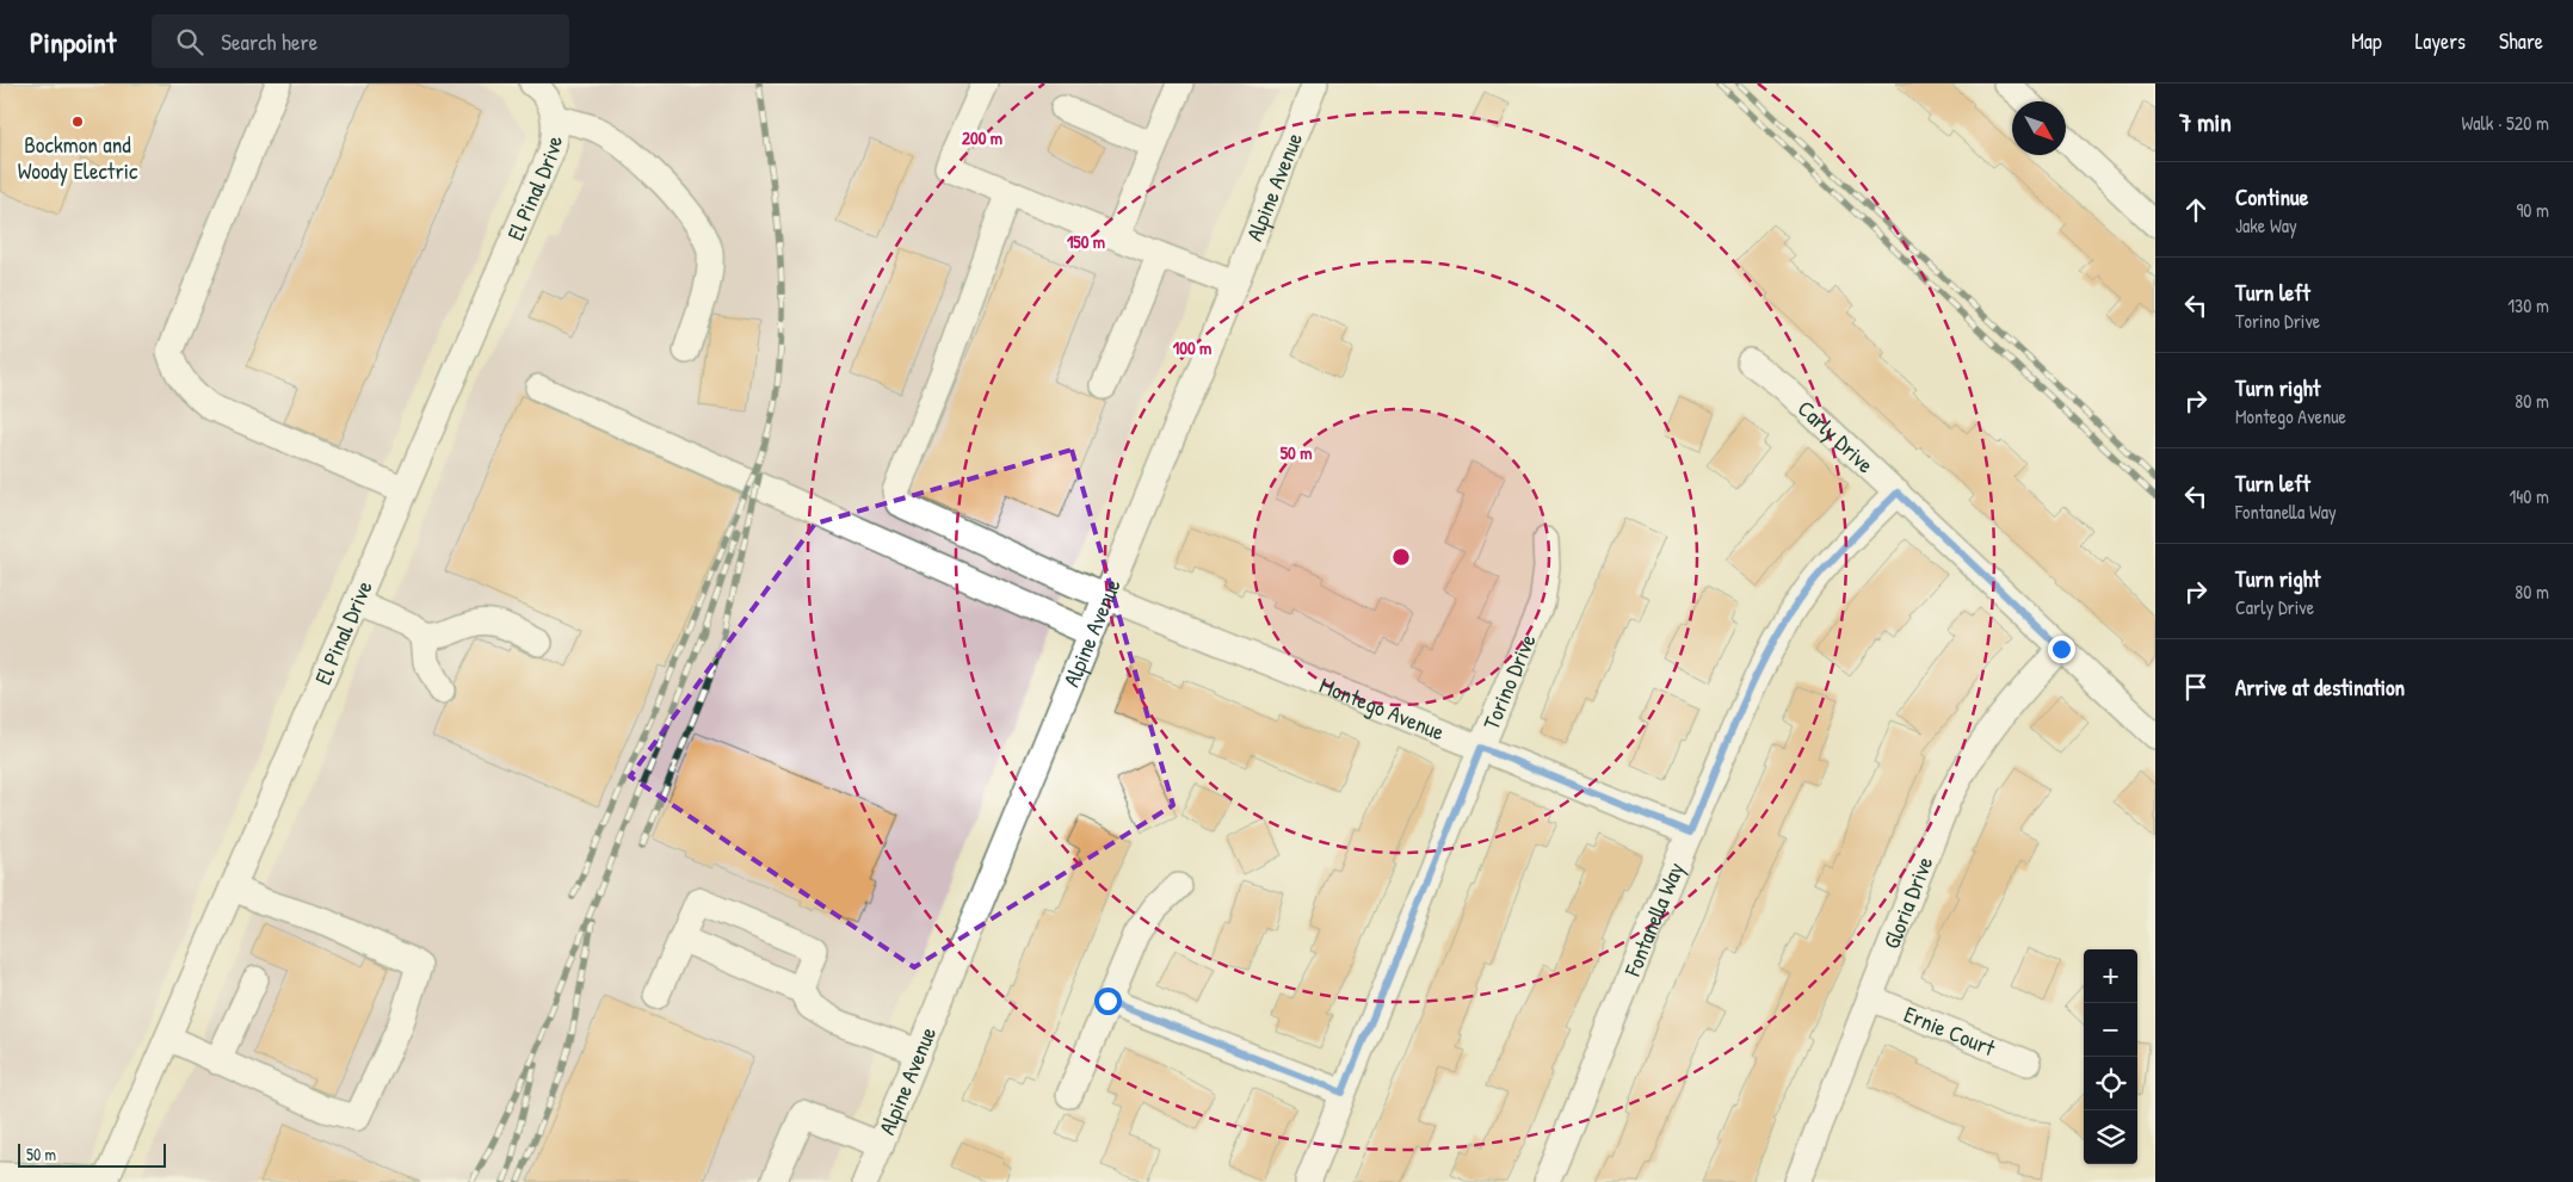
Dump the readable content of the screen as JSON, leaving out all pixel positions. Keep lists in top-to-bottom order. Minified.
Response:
{"streets":{"street":["Alpine Avenue","El Pinal Drive","Carly Drive","Torino Drive","Montego Avenue","Gloria Drive","Fontanella Way","Ernie Court"]},"crossings":[["Alpine Avenue","Montego Avenue"],["Carly Drive","Gloria Drive"],["Carly Drive","Fontanella Way"],["Torino Drive","Montego Avenue"],["Montego Avenue","Fontanella Way"],["Gloria Drive","Ernie Court"]],"places":["Bockmon and Woody Electric"],"scale_bar":"50 m","north":"bottom right","page":{"header":"Pinpoint","search":"Search here","nav":["Map","Layers","Share"],"heading":["7 min","Walk · 520 m"],"list":[["Continue","Jake Way","90 m"],["Turn left","Torino Drive","130 m"],["Turn right","Montego Avenue","80 m"],["Turn left","Fontanella Way","140 m"],["Turn right","Carly Drive","80 m"],"Arrive at destination"],"map_buttons":["+","−"],"scale":"50 m"},"rings":["200 m","150 m","100 m","50 m"]}
